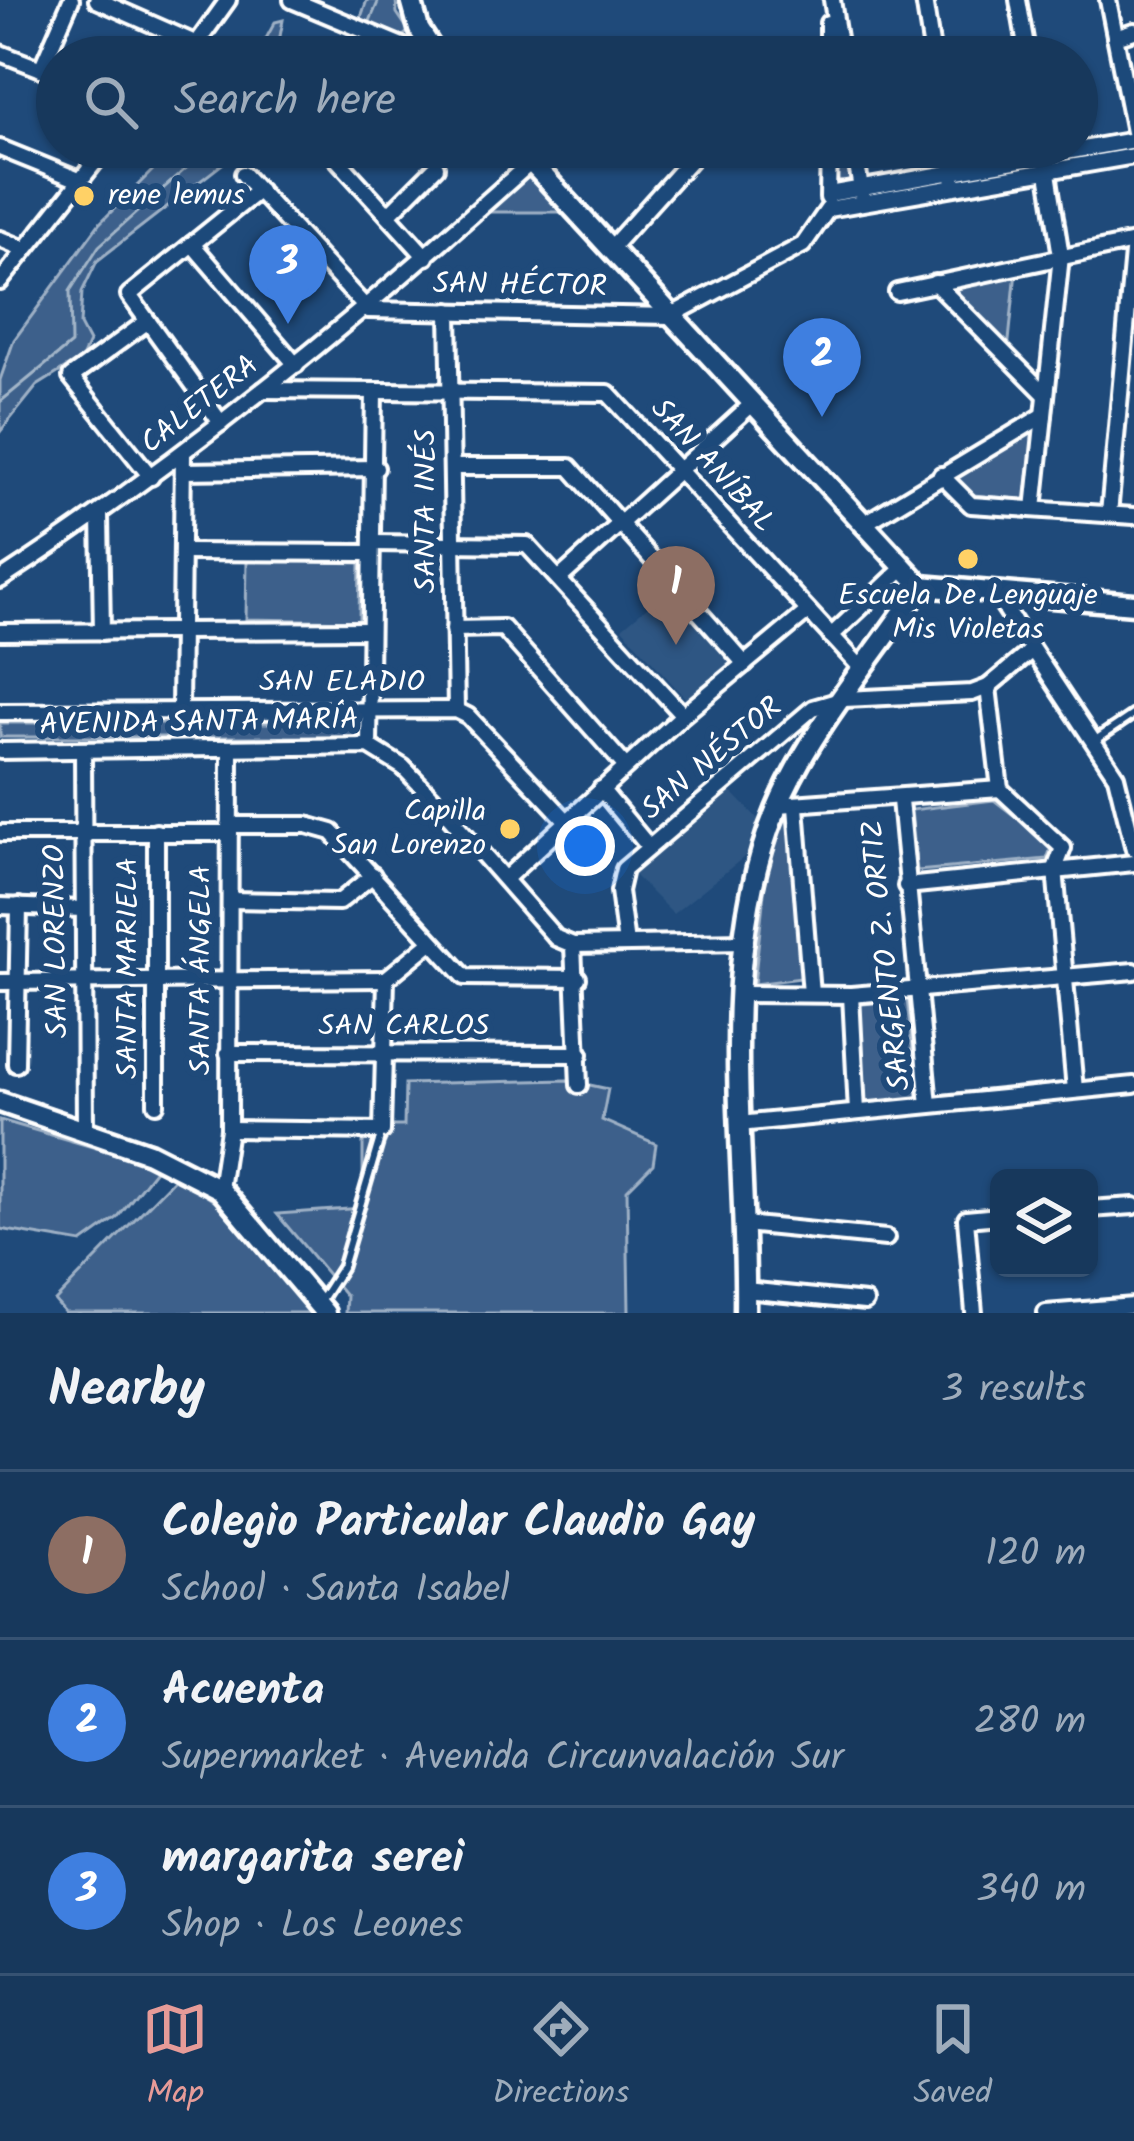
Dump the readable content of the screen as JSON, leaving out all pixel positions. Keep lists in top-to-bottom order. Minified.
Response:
{"streets":{"street":["SAN HÉCTOR","CALETERA","SAN ANÍBAL","SANTA INÉS","SAN ELADIO","AVENIDA SANTA MARÍA","SAN NÉSTOR","SAN LORENZO","SARGENTO Z. ORTIZ","SANTA MARIELA","SANTA ÁNGELA","SAN CARLOS"]},"crossings":[["SAN HÉCTOR","CALETERA"],["SAN HÉCTOR","SANTA INÉS"],["CALETERA","SAN ANÍBAL"],["SAN ANÍBAL","SANTA INÉS"],["SANTA INÉS","SAN ELADIO"],["AVENIDA SANTA MARÍA","SAN LORENZO"],["AVENIDA SANTA MARÍA","SANTA ÁNGELA"],["SANTA ÁNGELA","SAN CARLOS"]],"places":["rene lemus","Escuela De Lenguaje Mis Violetas","Capilla San Lorenzo"],"page":{"search":"Search here","pins":["3","2","1"],"heading":["Nearby","3 results"],"list":[{"mark":"1","name":"Colegio Particular Claudio Gay","note":"School · Santa Isabel","value":"120 m"},{"mark":"2","name":"Acuenta","note":"Supermarket · Avenida Circunvalación Sur","value":"280 m"},{"mark":"3","name":"margarita serei","note":"Shop · Los Leones","value":"340 m"}],"nav":["Map","Directions","Saved"]}}
